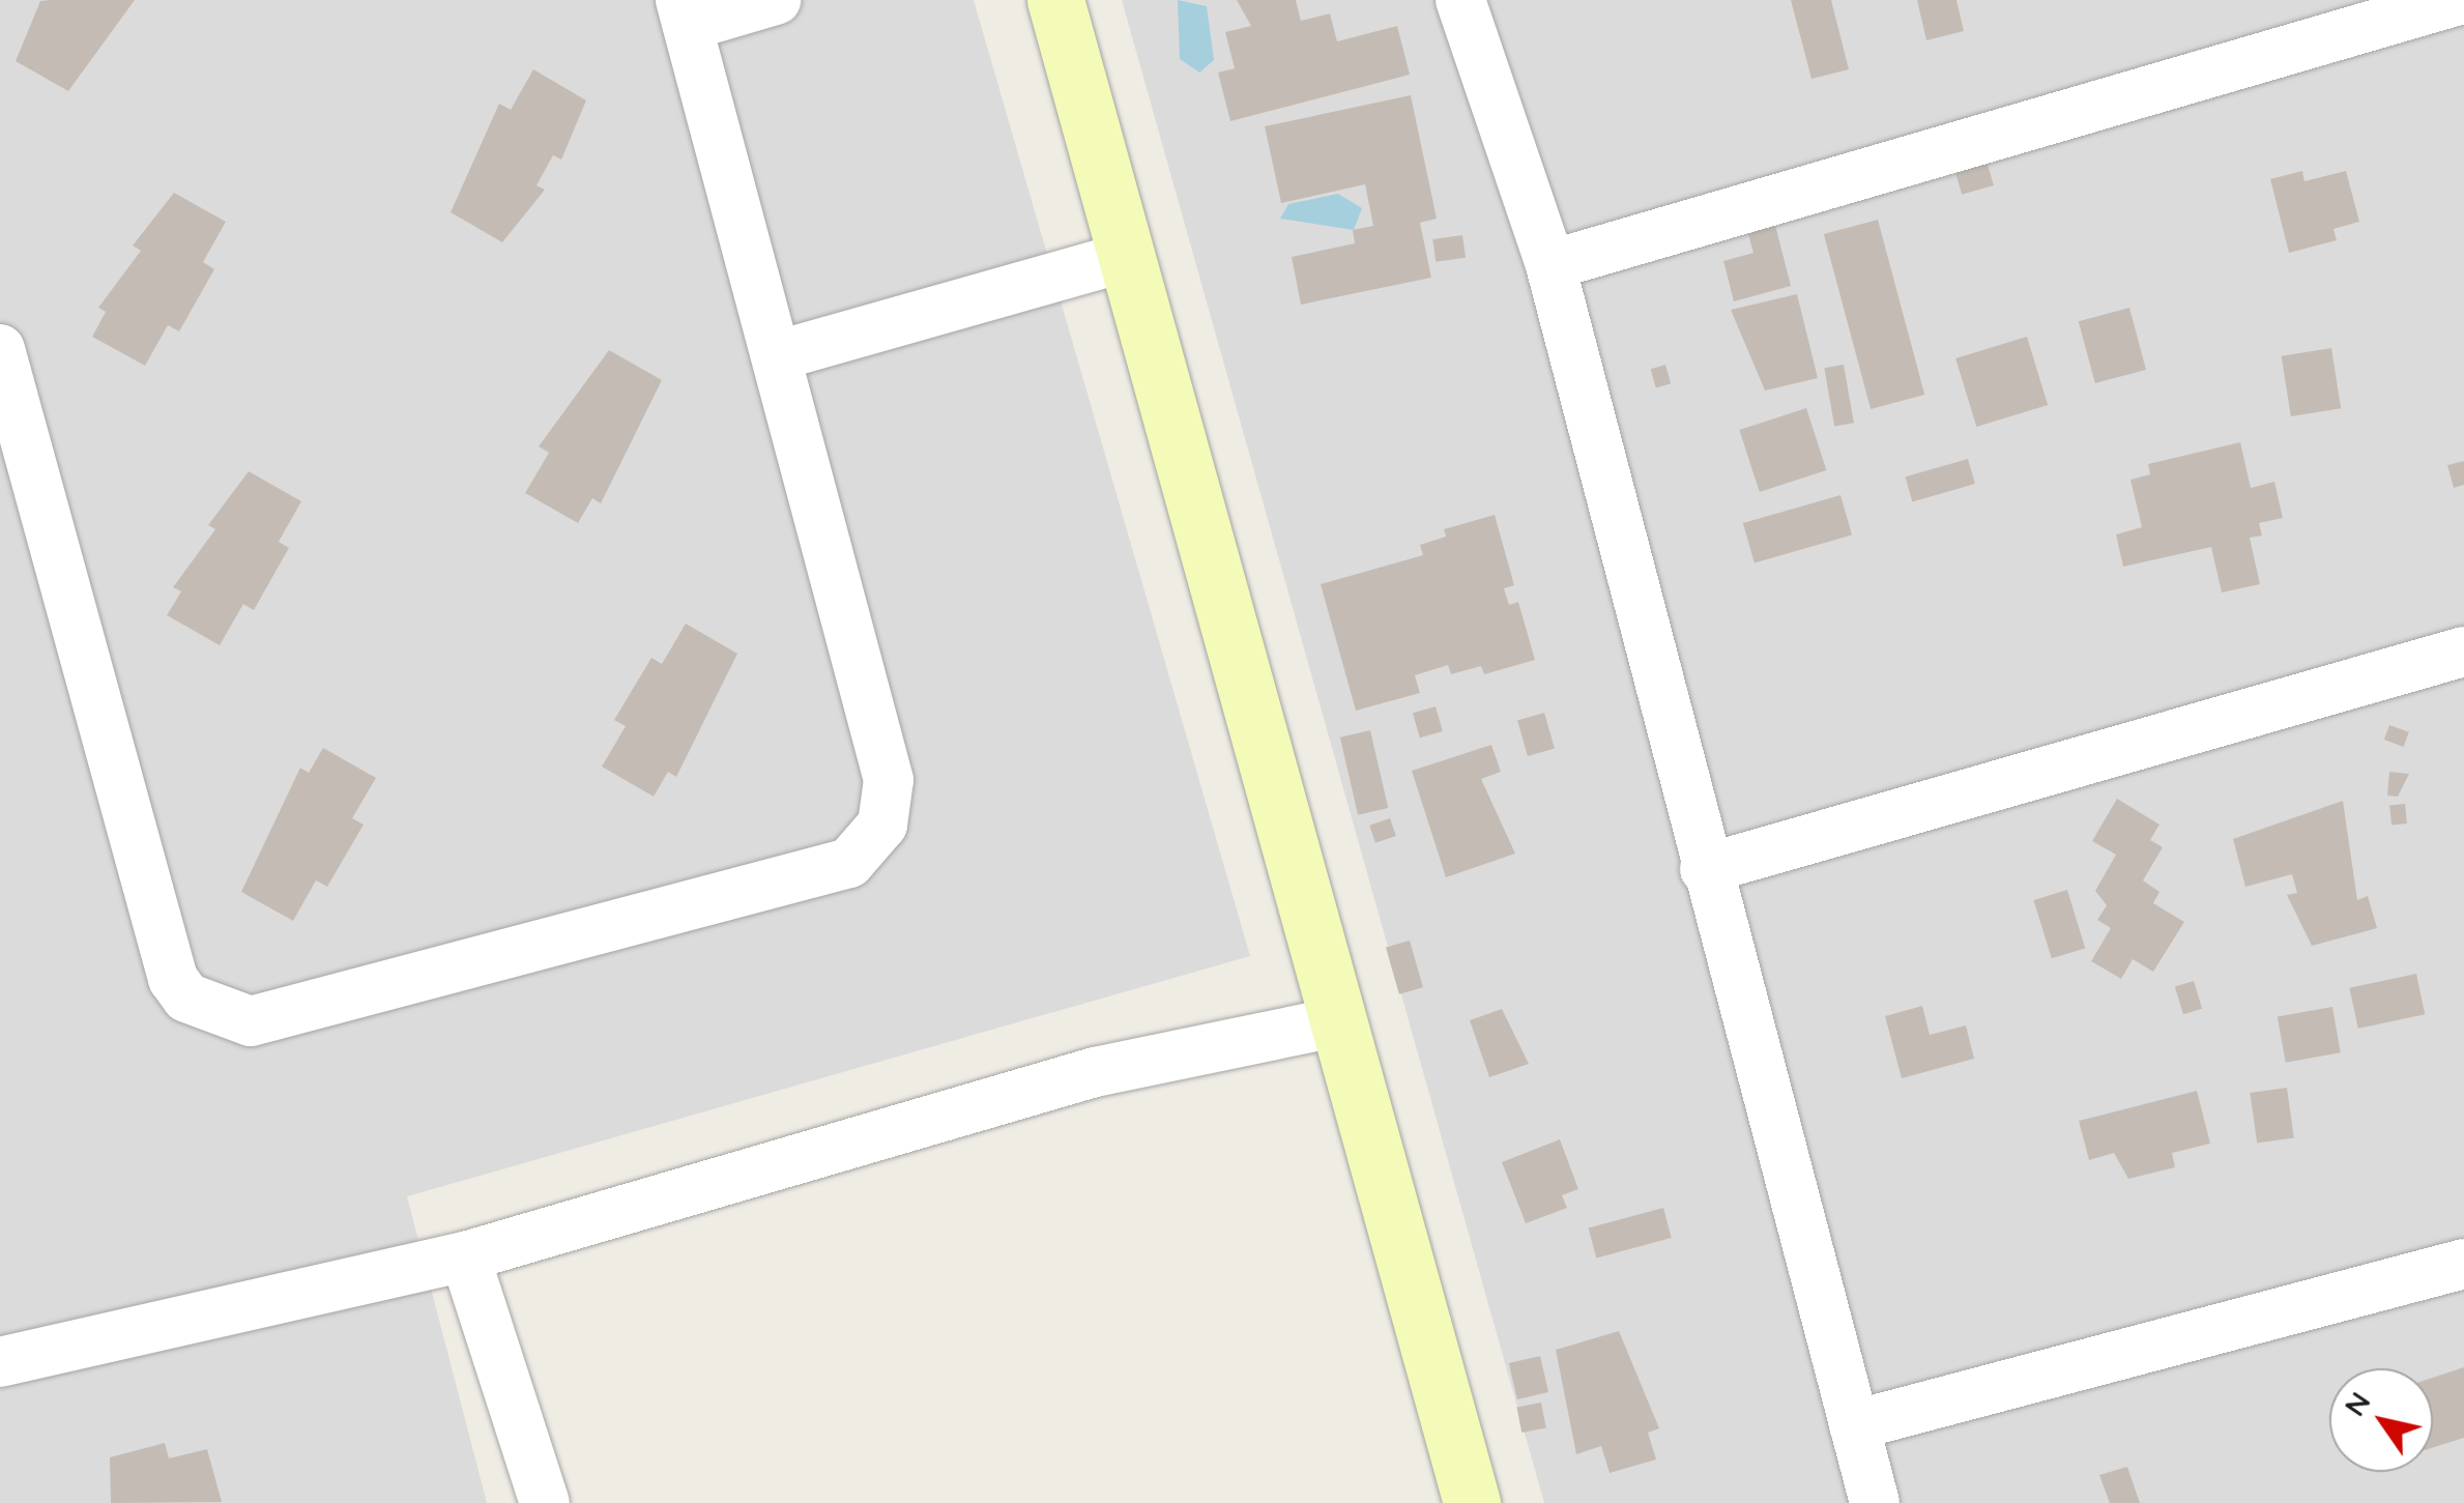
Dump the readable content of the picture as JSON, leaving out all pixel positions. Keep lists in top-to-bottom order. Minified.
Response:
{"north":"top left"}
